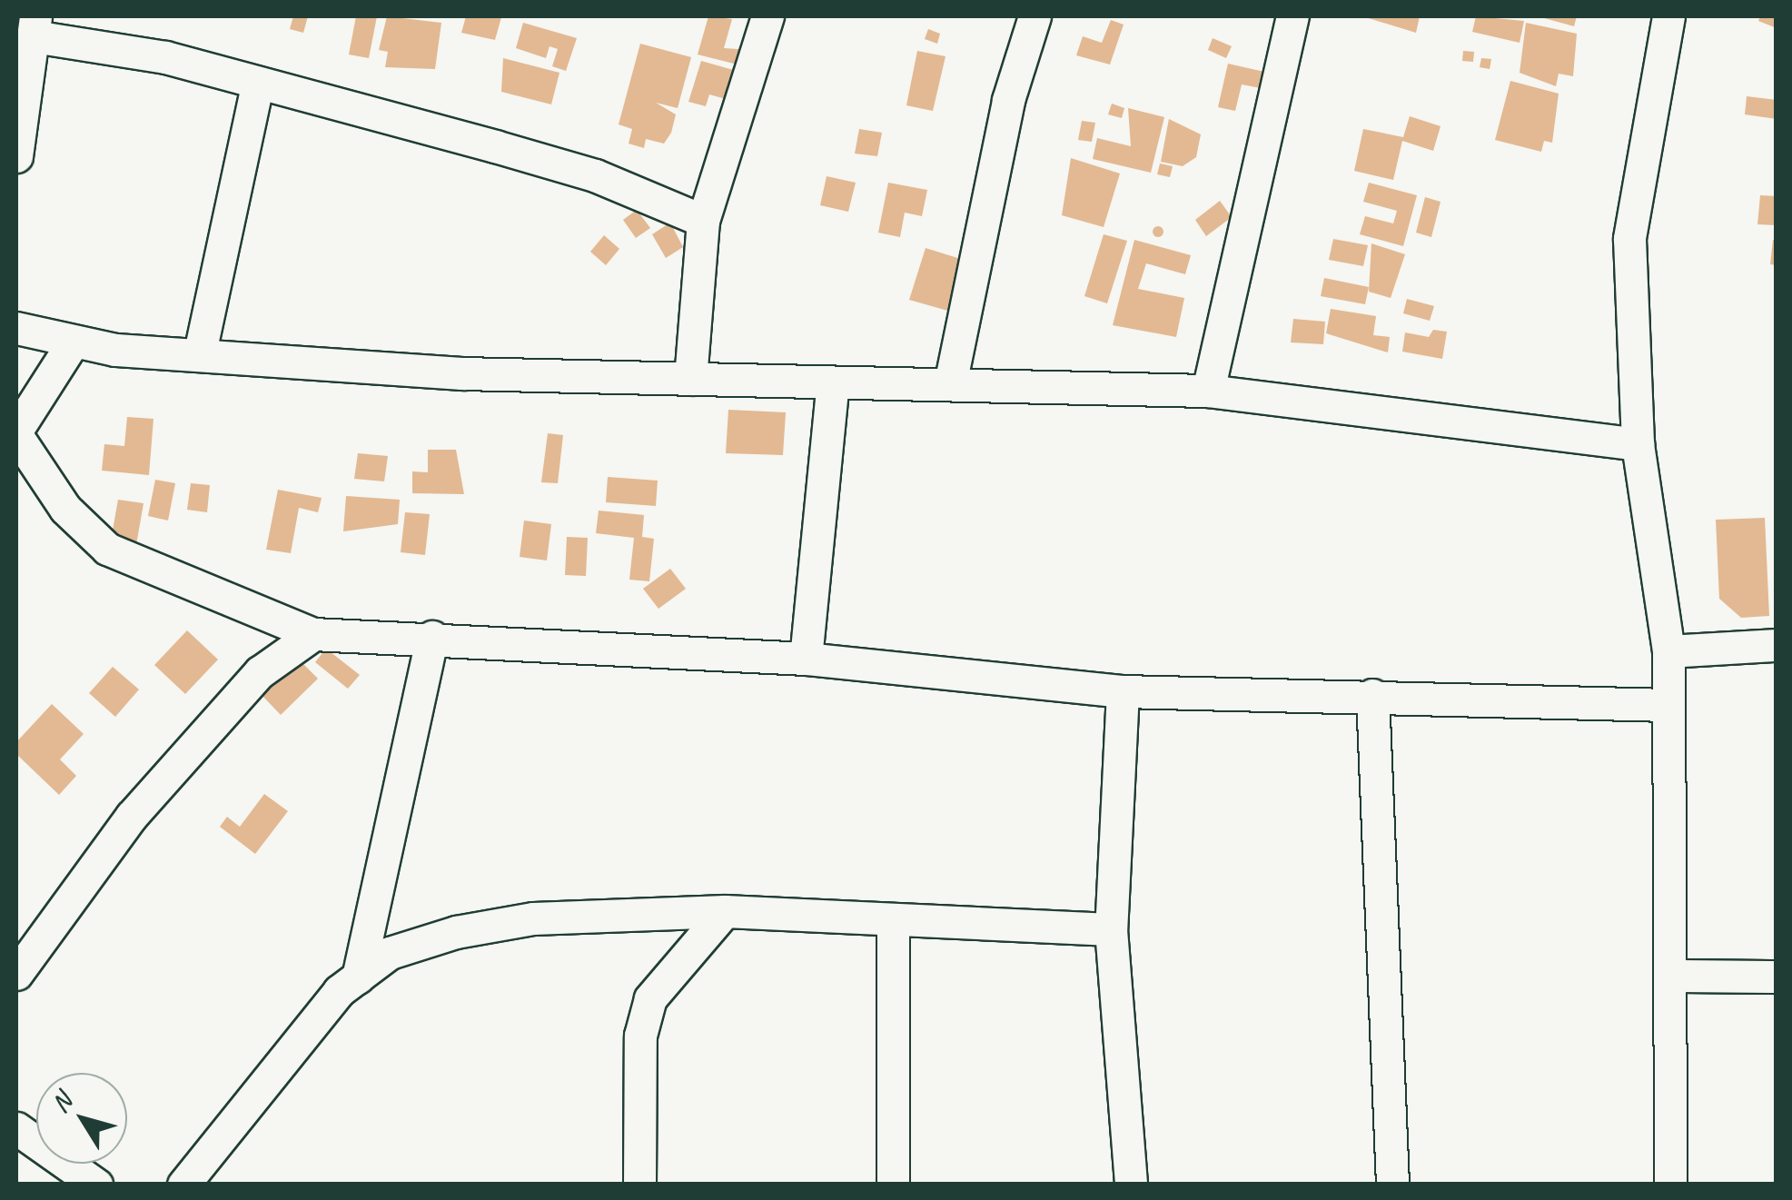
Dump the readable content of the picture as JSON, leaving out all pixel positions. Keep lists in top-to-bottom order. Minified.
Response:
{"north":"top left"}
